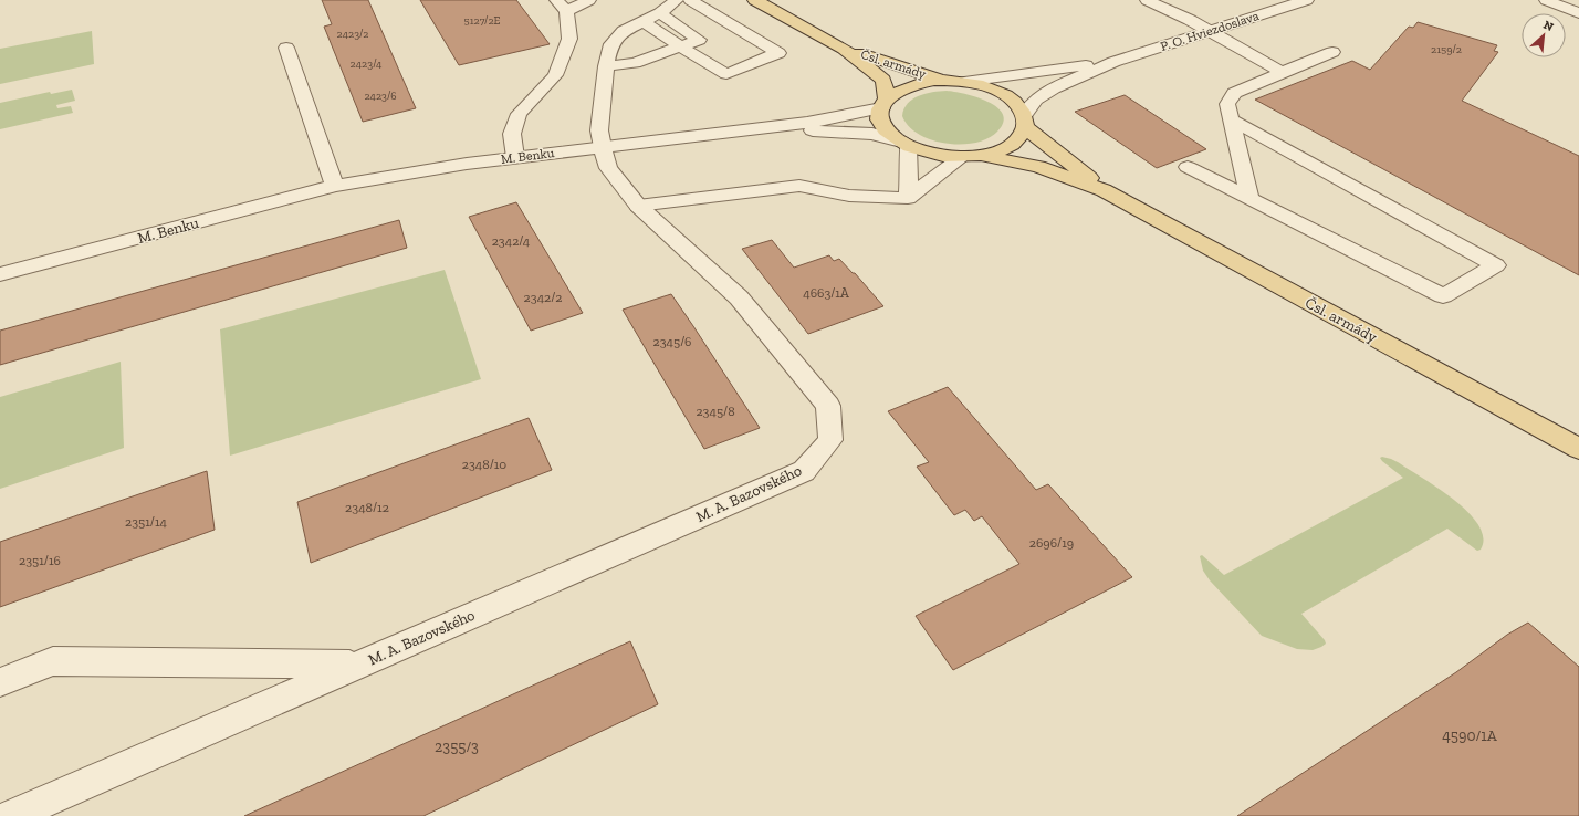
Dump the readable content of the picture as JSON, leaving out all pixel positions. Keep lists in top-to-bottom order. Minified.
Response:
{"streets":{"main road":["Čsl. armády"],"street":["P. O. Hviezdoslava","M. Benku","M. A. Bazovského"]},"crossings":[["Čsl. armády","M. Benku"],["M. Benku","M. A. Bazovského"]],"house_numbers":["5127/2E","2423/2","2159/2","2423/4","2423/6","2342/4","4663/1A","2342/2","2345/6","2345/8","2348/10","2348/12","2351/14","2696/19","2351/16","4590/1A","2355/3"],"north":"top right"}
